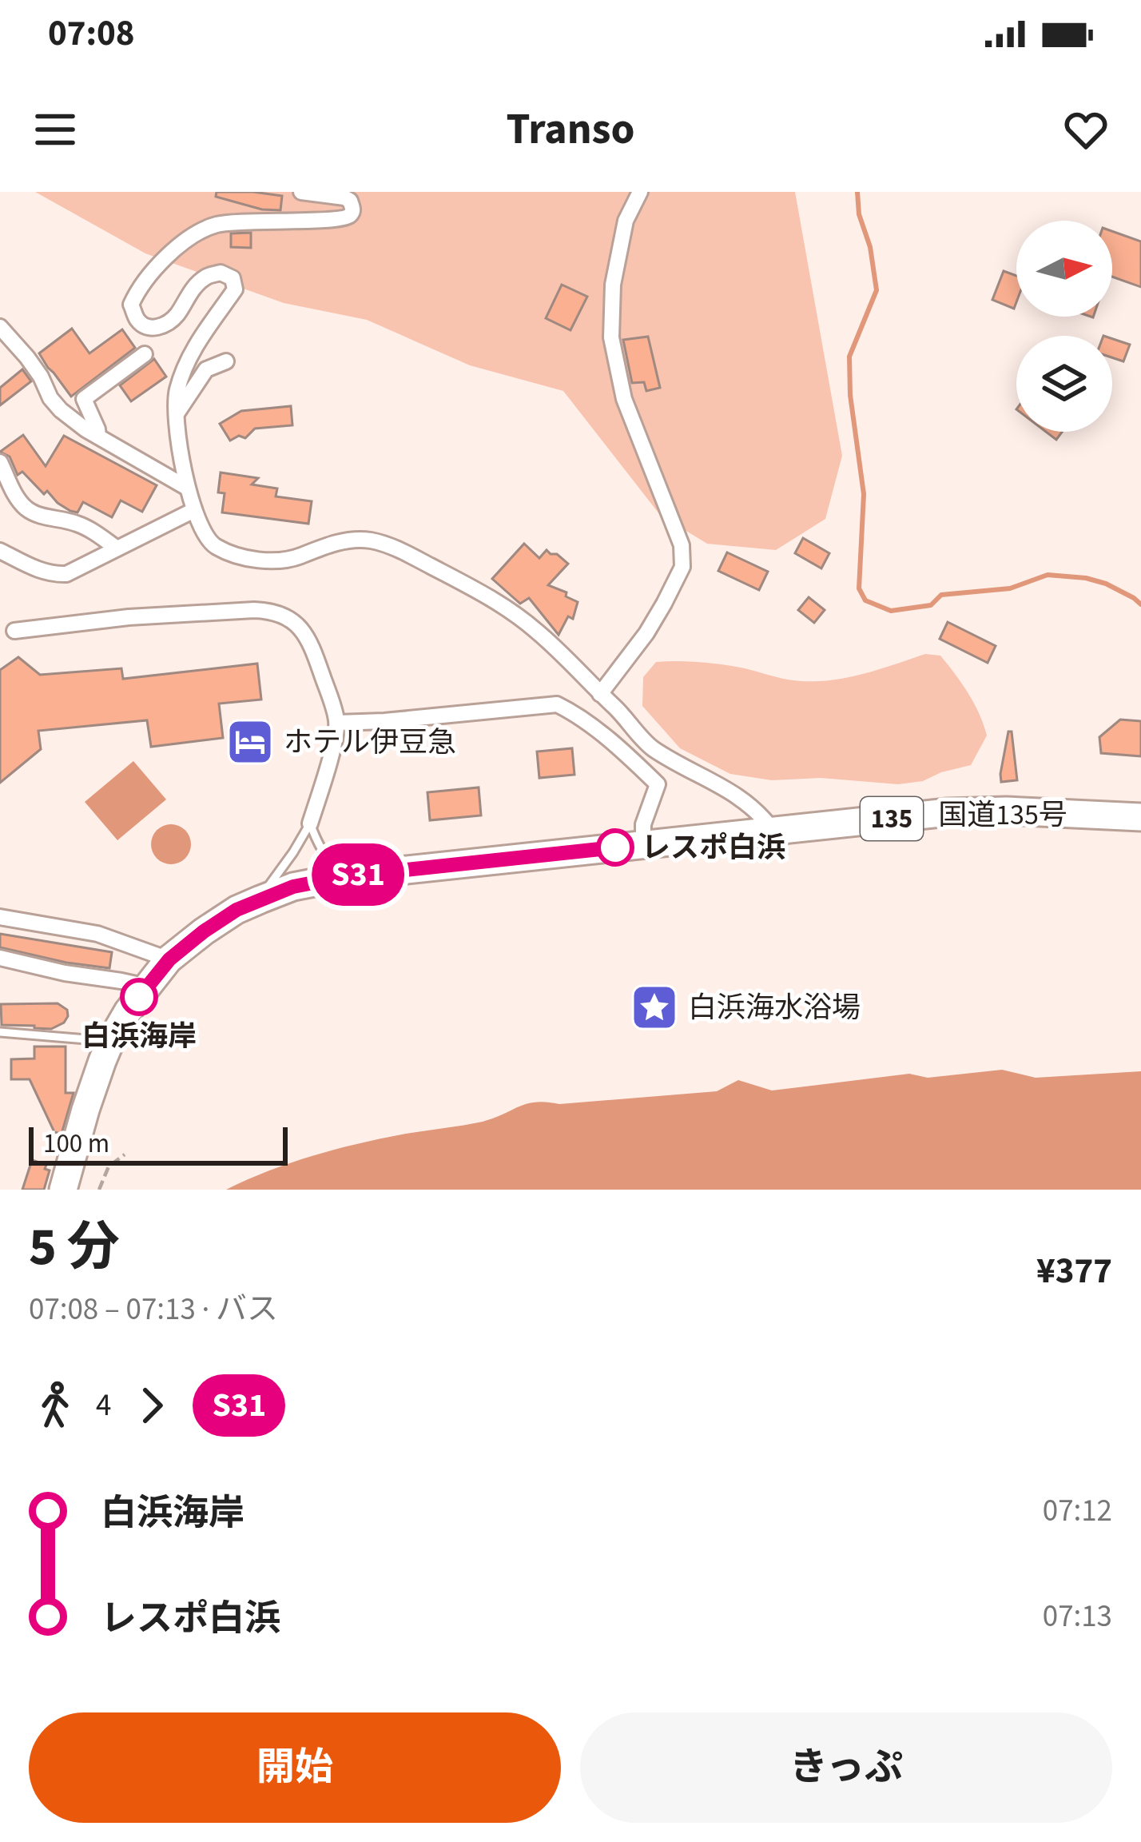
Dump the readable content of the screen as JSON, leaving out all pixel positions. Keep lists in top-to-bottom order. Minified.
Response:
{"streets":{"highway":["国道135号","135"]},"places":{"hotel":["ホテル伊豆急"],"other":["レスポ白浜","白浜海岸"],"place":["白浜海水浴場"]},"lines":["bus line S31"],"scale_bar":"100 m","north":"right","page":{"status":"07:08","header":"Transo","on_map":"S31","scale":"100 m","heading":["5 分","07:08 – 07:13 · バス","¥377"],"legs":["4","S31"],"list":[{"name":"白浜海岸","value":"07:12"},{"name":"レスポ白浜","value":"07:13"}],"buttons":["開始","きっぷ"]}}
